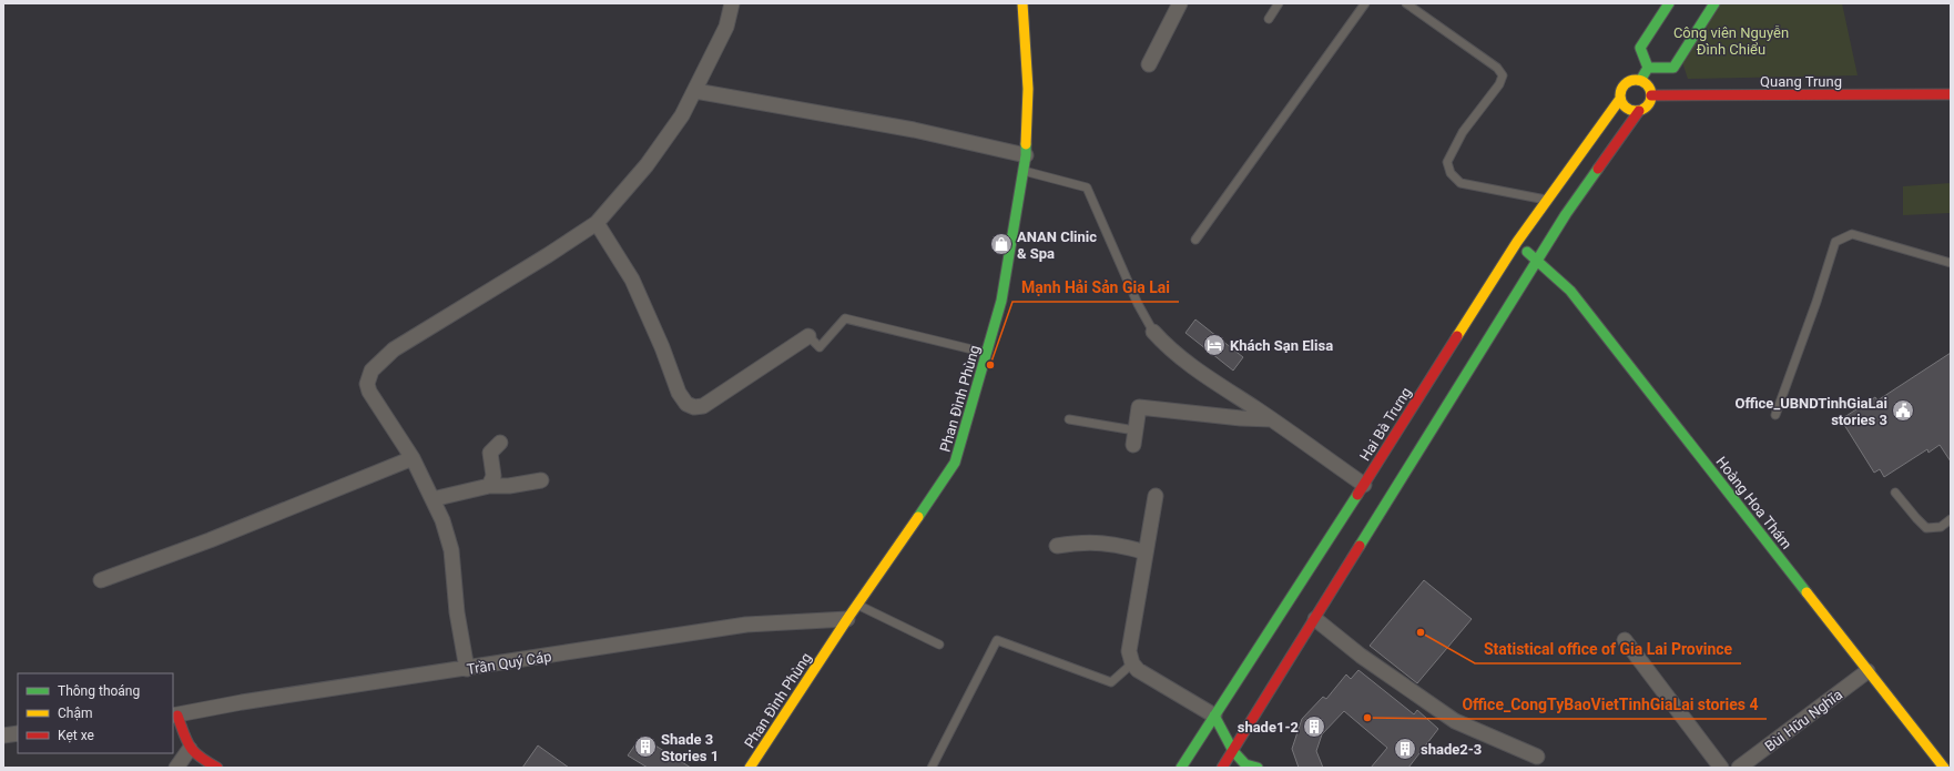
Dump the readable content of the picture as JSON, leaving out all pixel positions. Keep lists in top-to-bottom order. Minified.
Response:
{"streets":{"street":["Quang Trung","Phan Đình Phùng","Hai Bà Trưng","Hoàng Hoa Thám","Trần Quý Cáp","Bùi Hữu Nghĩa"]},"crossings":[["Quang Trung","Hai Bà Trưng"],["Phan Đình Phùng","Trần Quý Cáp"],["Hai Bà Trưng","Hoàng Hoa Thám"],["Hoàng Hoa Thám","Bùi Hữu Nghĩa"]],"parks":["Công viên Nguyễn Đình Chiểu"],"places":{"shop":["ANAN Clinic & Spa"],"hotel":["Khách Sạn Elisa"],"other":["Mạnh Hải Sản Gia Lai","Statistical office of Gia Lai Province","Office_CongTyBaoVietTinhGiaLai stories 4"],"public building":["Office_UBNDTinhGiaLai stories 3"],"building":["shade1-2","Shade 3 Stories 1","shade2-3"]},"legend":["Thông thoáng","Chậm","Kẹt xe"]}
